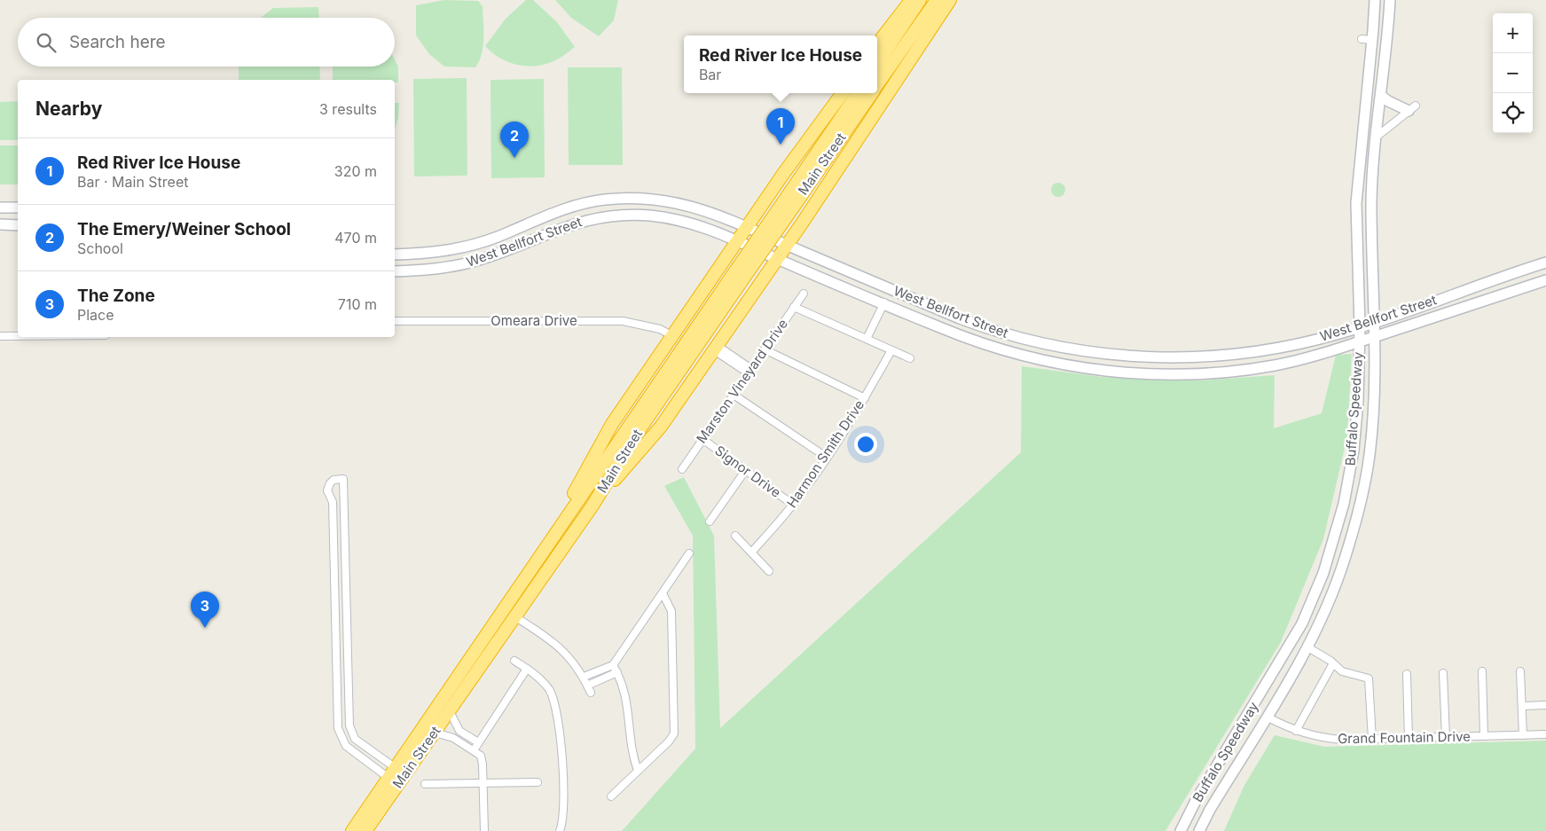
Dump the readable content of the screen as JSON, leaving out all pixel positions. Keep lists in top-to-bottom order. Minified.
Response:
{"streets":{"highway":["Main Street"],"main road":["West Bellfort Street","Buffalo Speedway"],"street":["Omeara Drive","Marston Vineyard Drive","Harmon Smith Drive","Signor Drive","Grand Fountain Drive"]},"crossings":[["West Bellfort Street","Buffalo Speedway"],["Marston Vineyard Drive","Signor Drive"],["Buffalo Speedway","Grand Fountain Drive"],["Harmon Smith Drive","Signor Drive"]],"page":{"map_buttons":["+","−"],"search":"Search here","popup":["Red River Ice House","Bar"],"heading":["Nearby","3 results"],"pins":["1","2","3"],"list":[{"mark":"1","name":"Red River Ice House","note":"Bar · Main Street","value":"320 m"},{"mark":"2","name":"The Emery/Weiner School","note":"School","value":"470 m"},{"mark":"3","name":"The Zone","note":"Place","value":"710 m"}]}}
